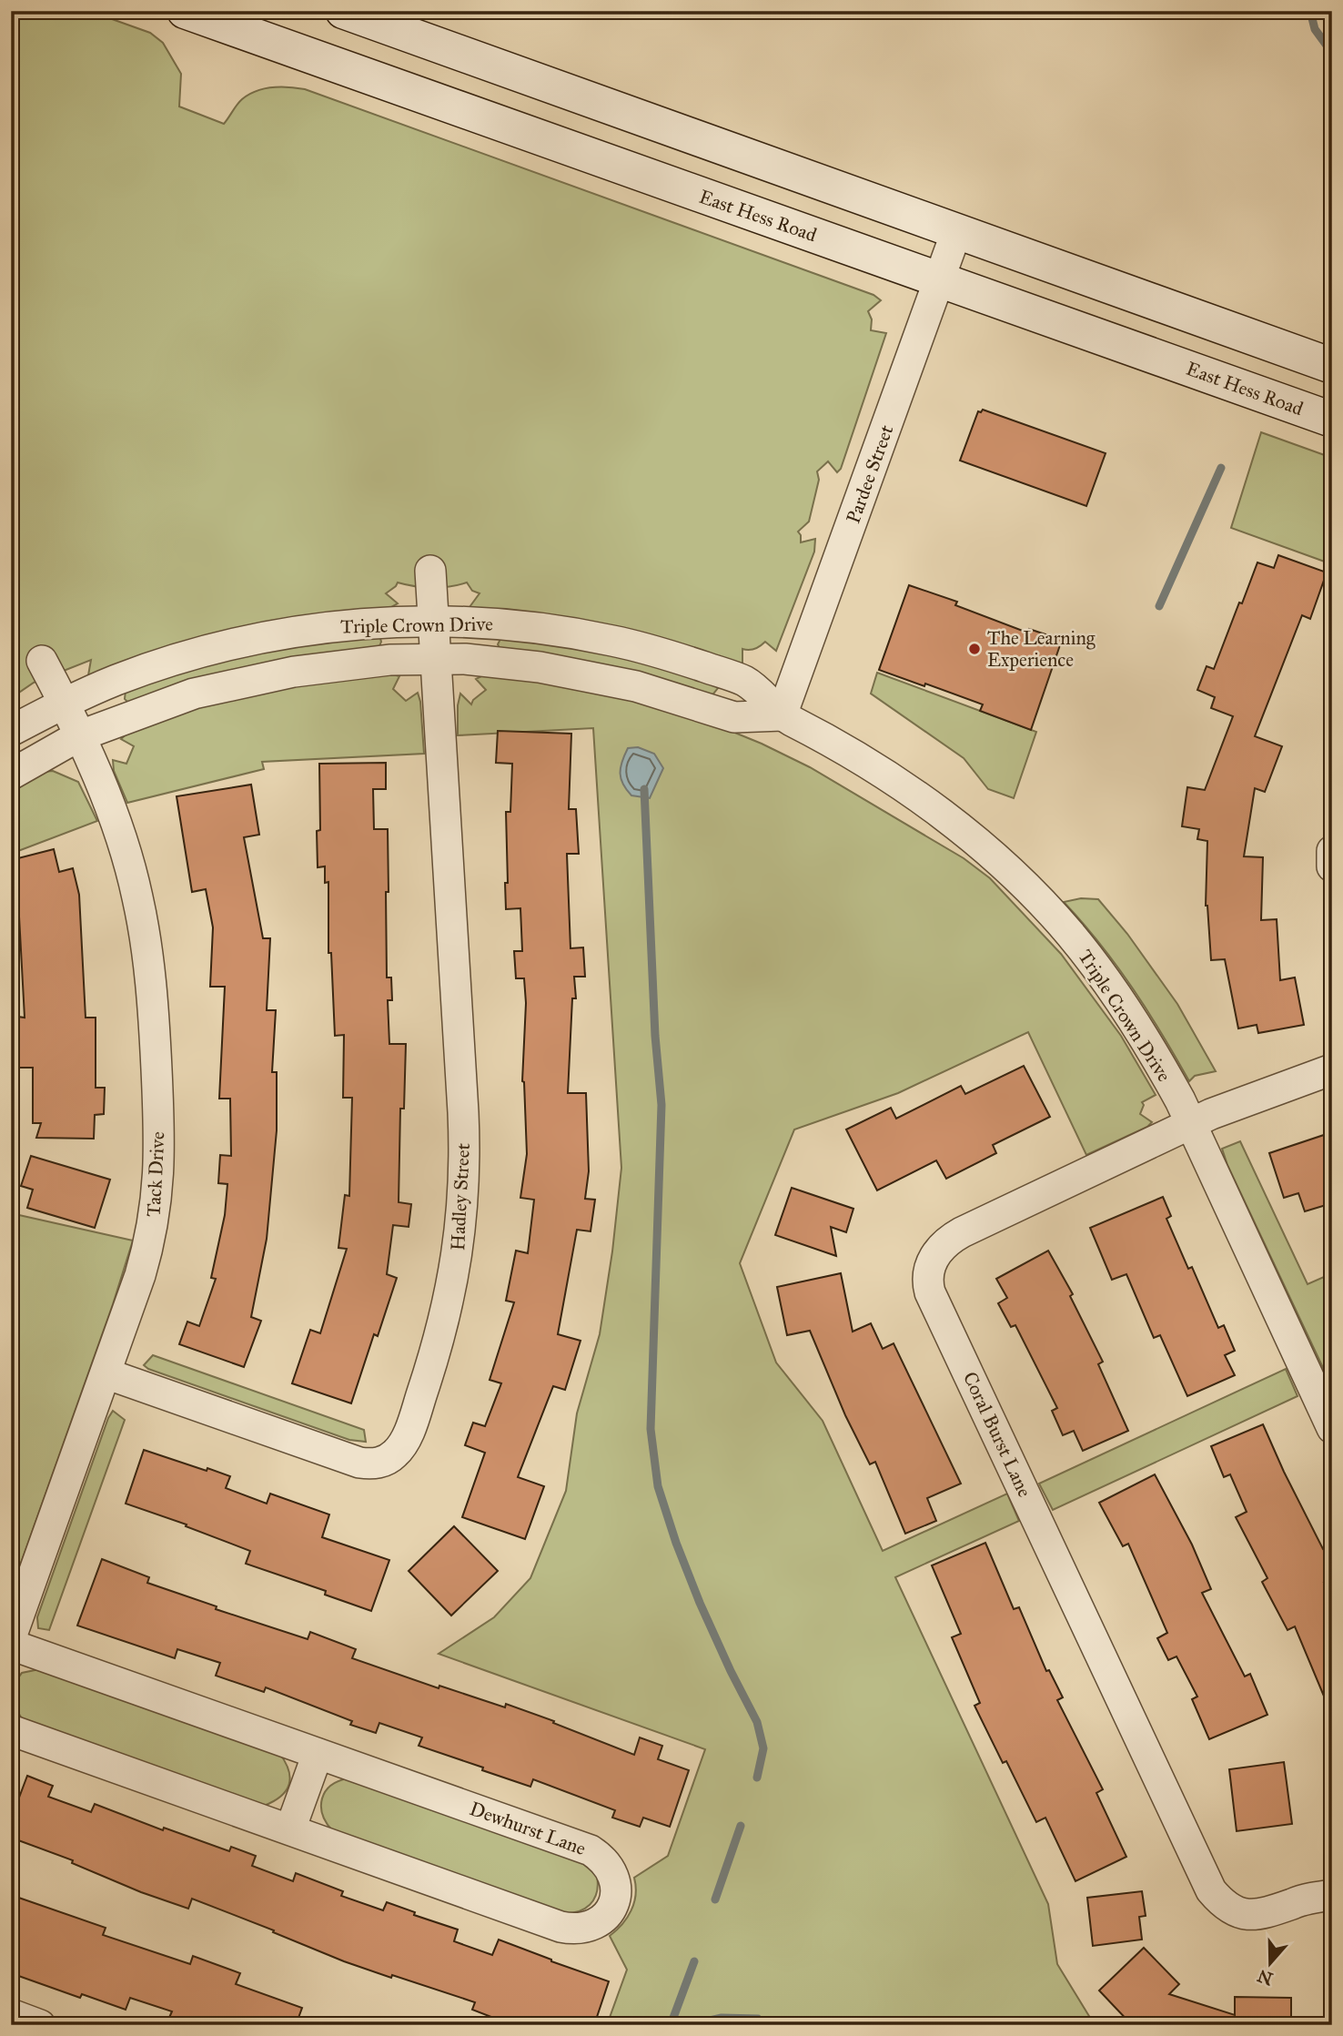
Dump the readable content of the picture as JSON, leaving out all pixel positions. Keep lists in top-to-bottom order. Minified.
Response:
{"streets":{"main road":["East Hess Road"],"street":["Pardee Street","Triple Crown Drive","Tack Drive","Hadley Street","Coral Burst Lane","Dewhurst Lane"]},"crossings":[["East Hess Road","Pardee Street"],["Pardee Street","Triple Crown Drive"],["Triple Crown Drive","Tack Drive"],["Triple Crown Drive","Hadley Street"],["Triple Crown Drive","Coral Burst Lane"],["Tack Drive","Hadley Street"]],"places":["The Learning Experience"],"north":"bottom"}
